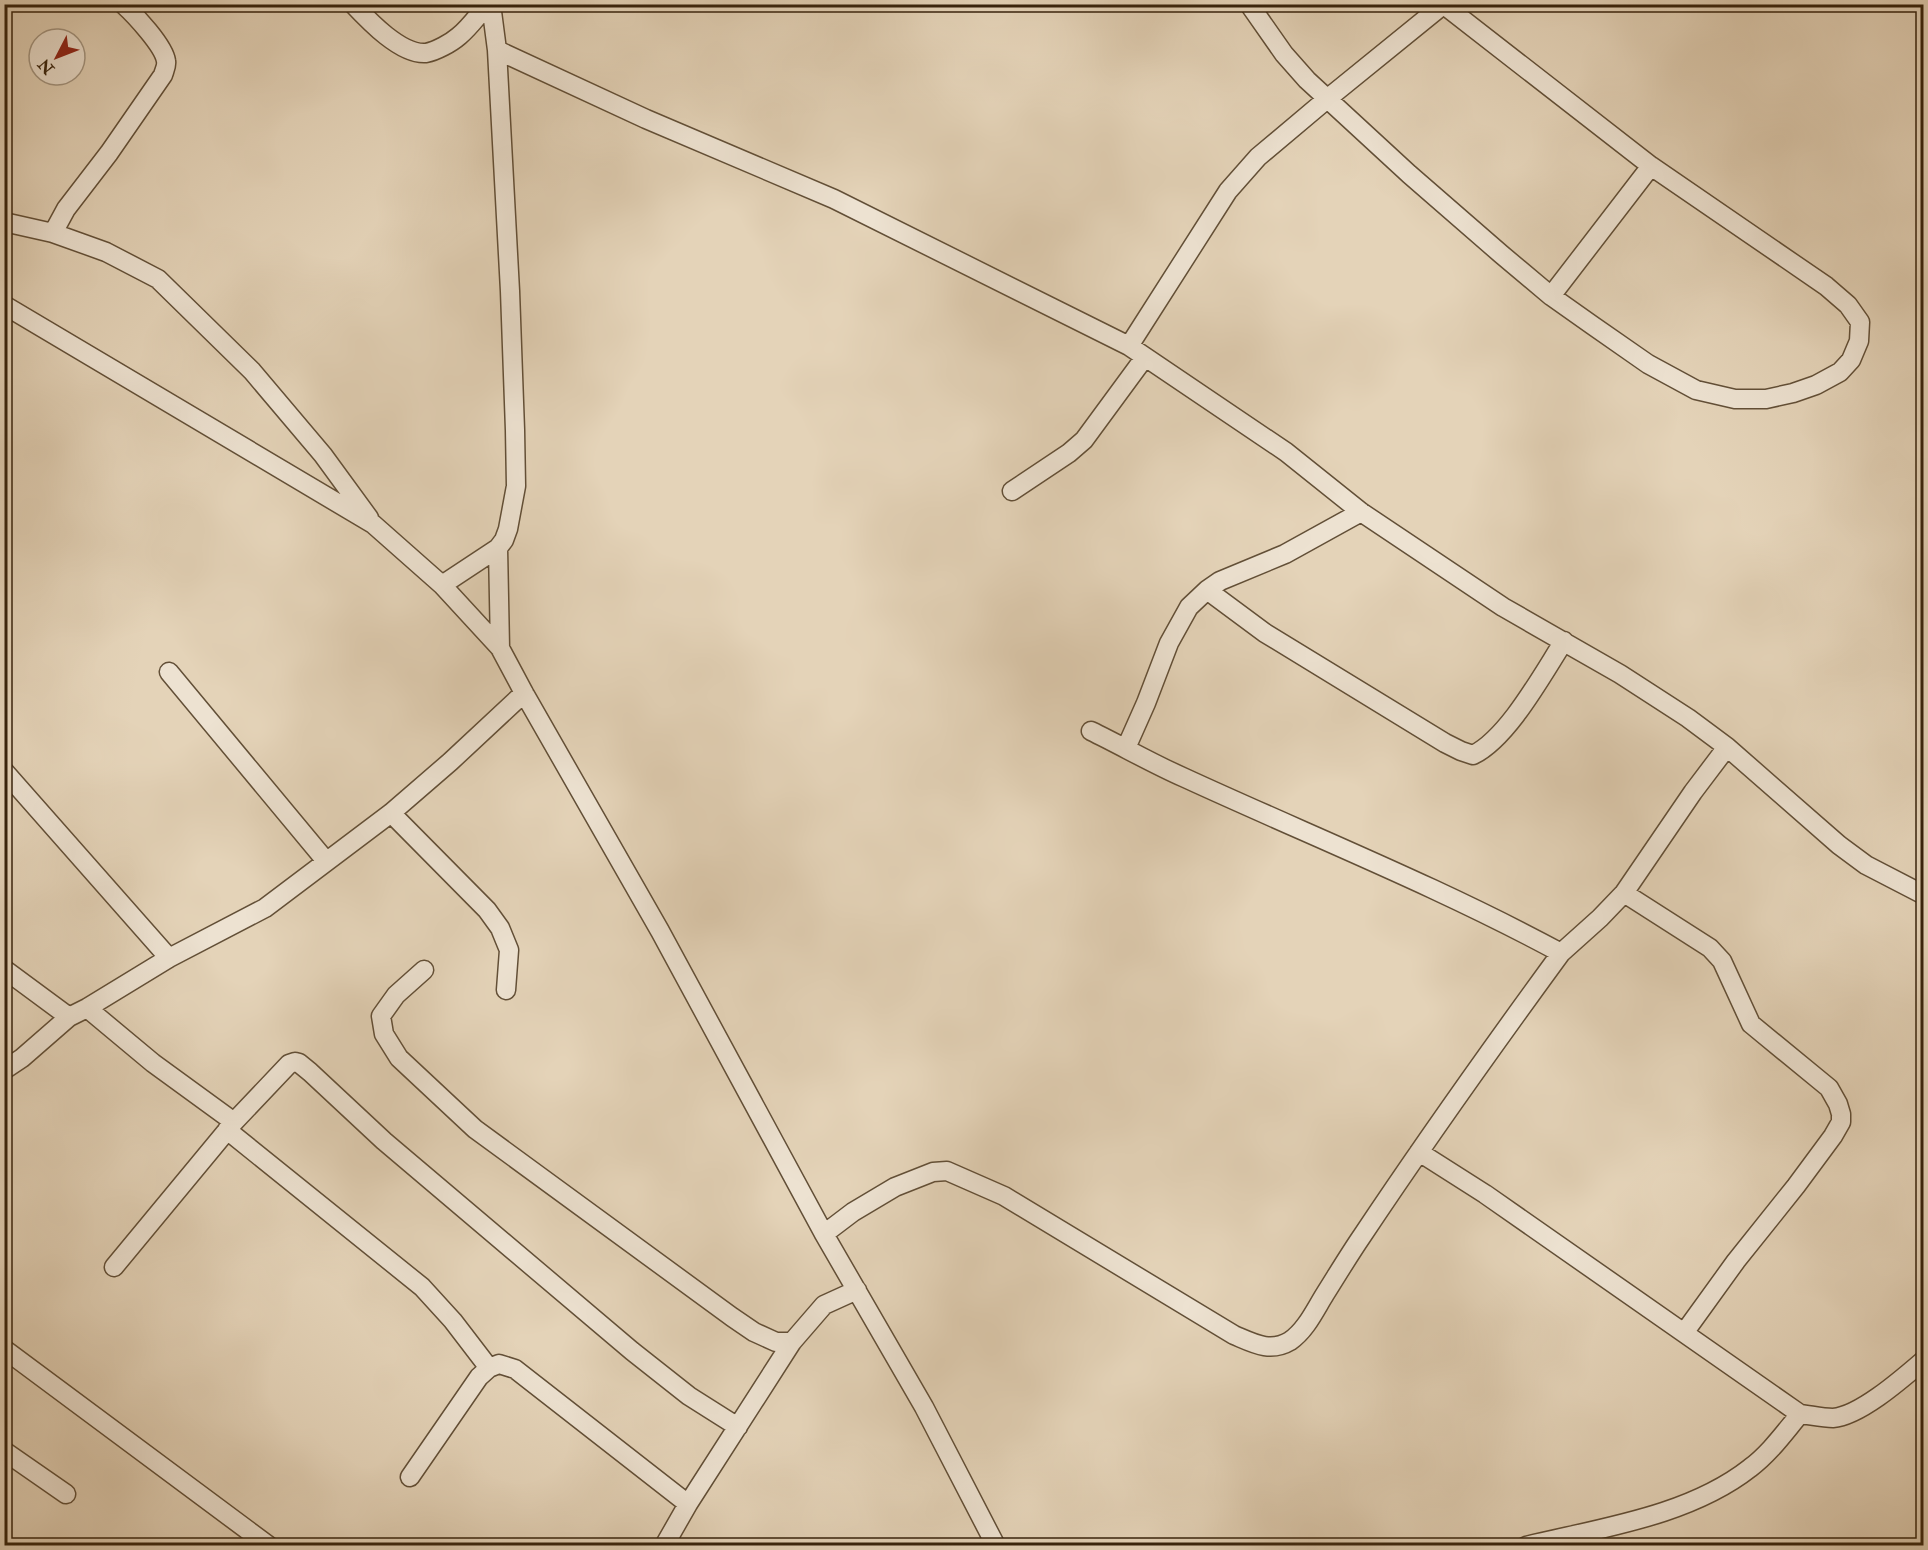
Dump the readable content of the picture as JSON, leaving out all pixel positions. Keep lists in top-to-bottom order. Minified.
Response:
{"north":"bottom left"}
